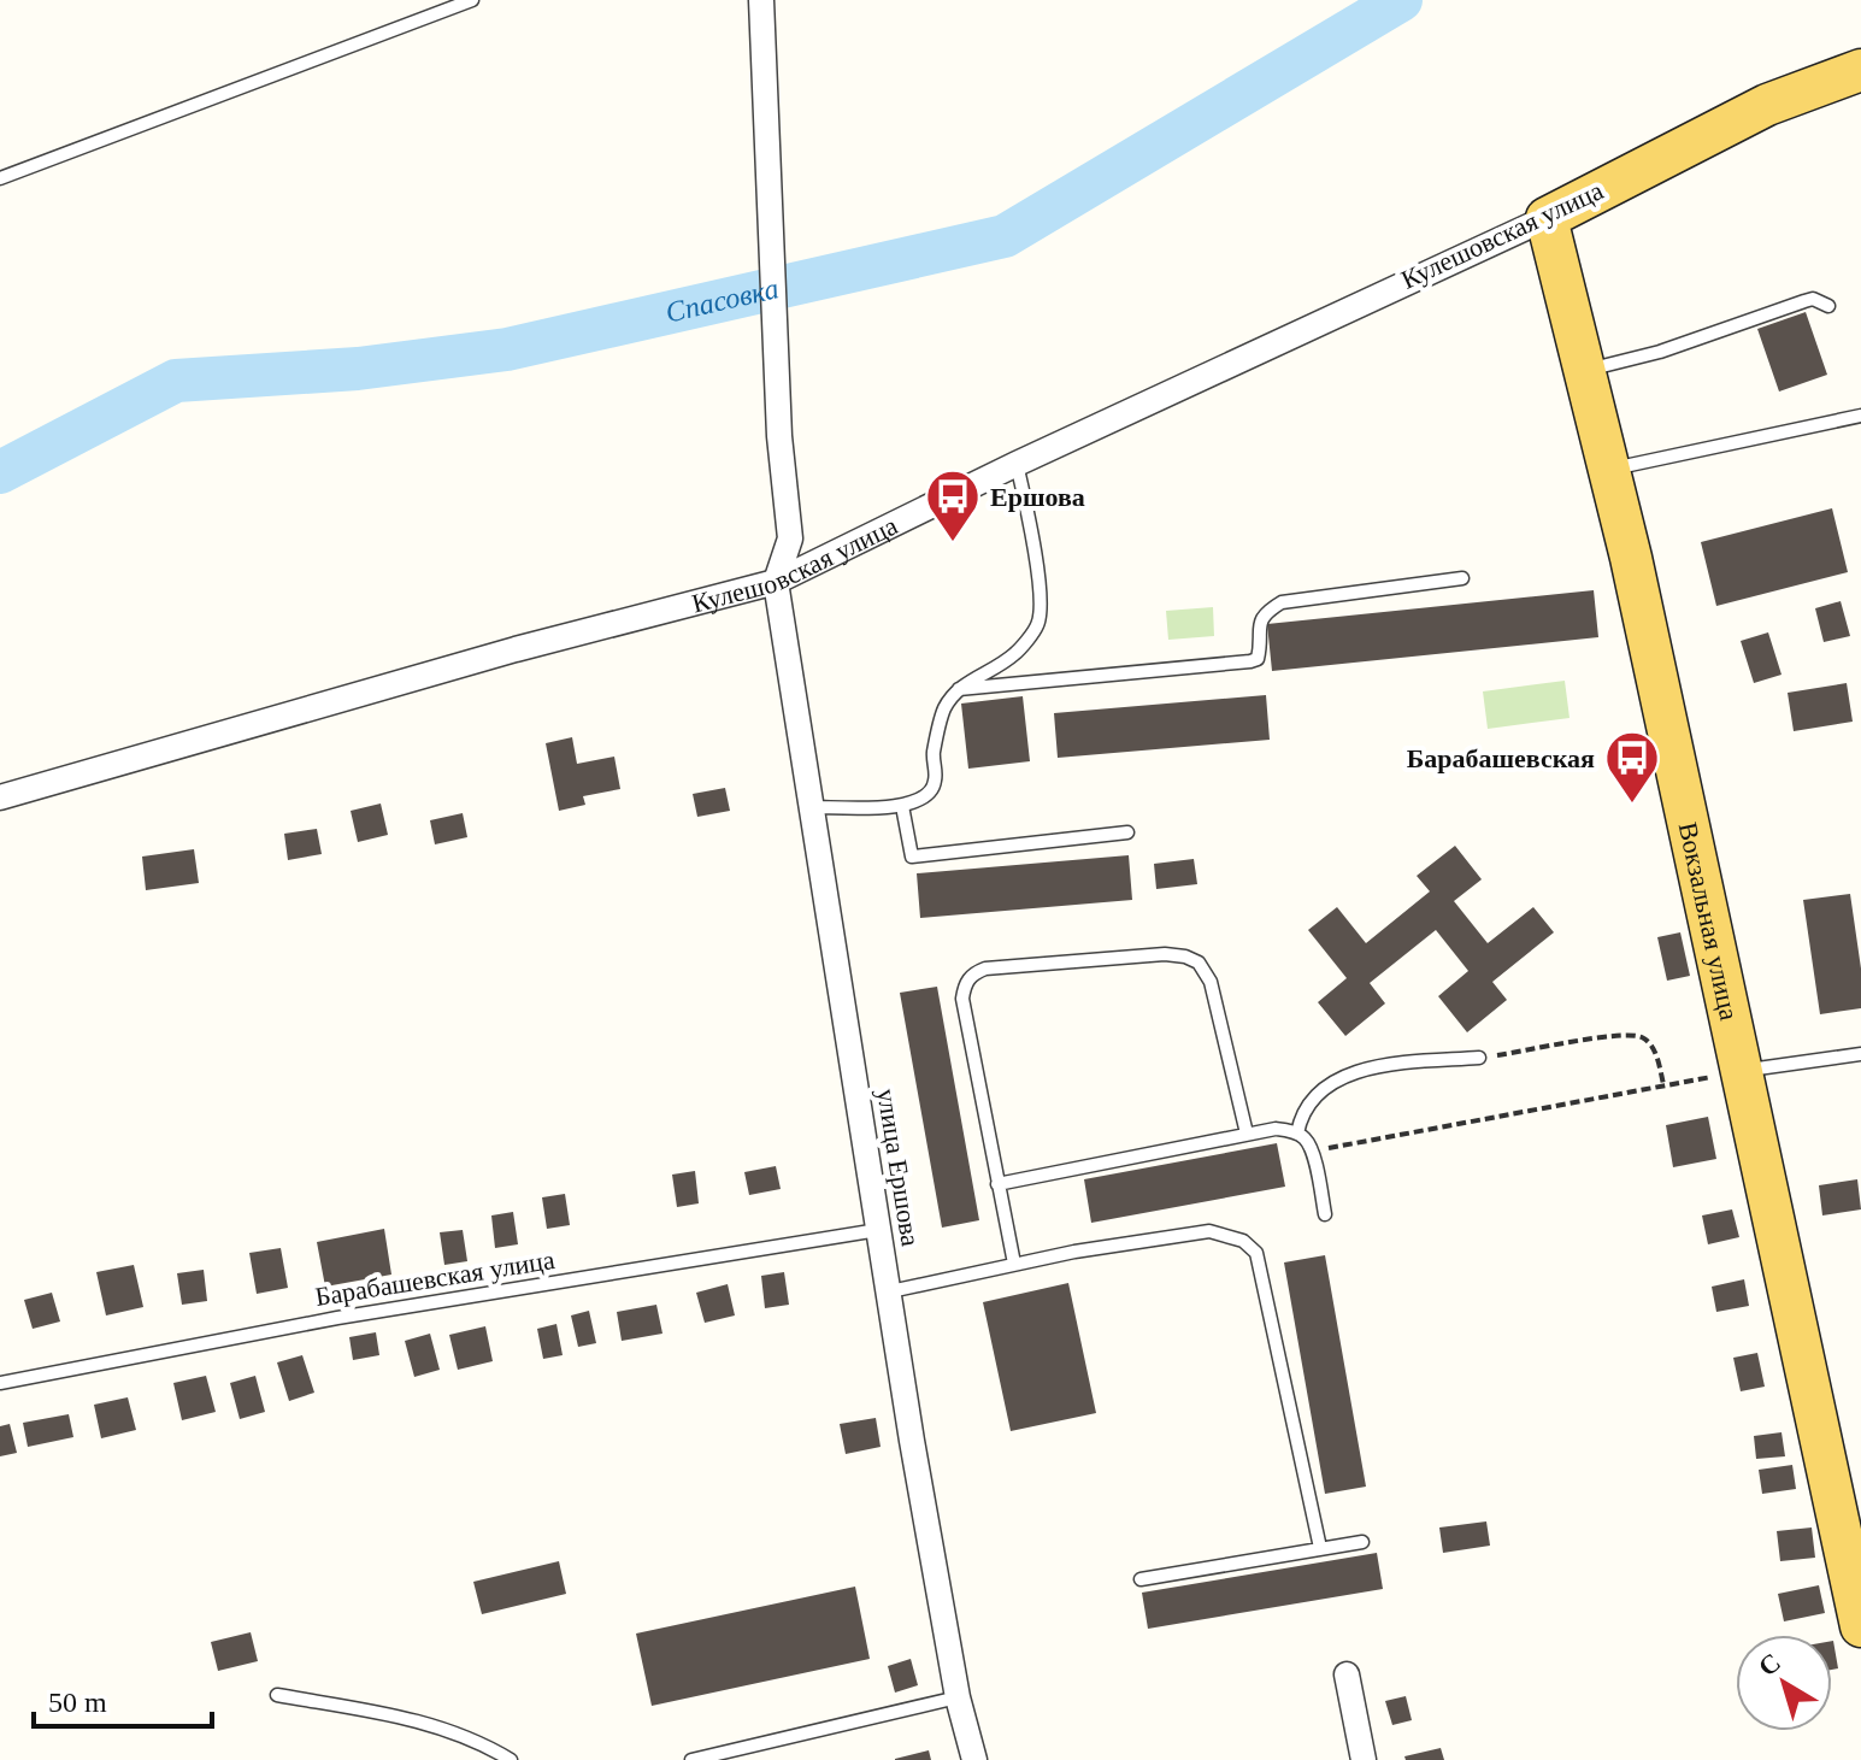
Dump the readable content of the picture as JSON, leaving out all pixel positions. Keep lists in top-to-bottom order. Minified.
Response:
{"streets":{"main road":["Кулешовская улица","Вокзальная улица"],"street":["улица Ершова"],"lane":["Барабашевская улица"]},"crossings":[["Кулешовская улица","Вокзальная улица"],["Кулешовская улица","улица Ершова"],["улица Ершова","Барабашевская улица"]],"water":["Спасовка"],"places":{"bus stop":["Ершова","Барабашевская"]},"scale_bar":"50 m","north":"top left"}
